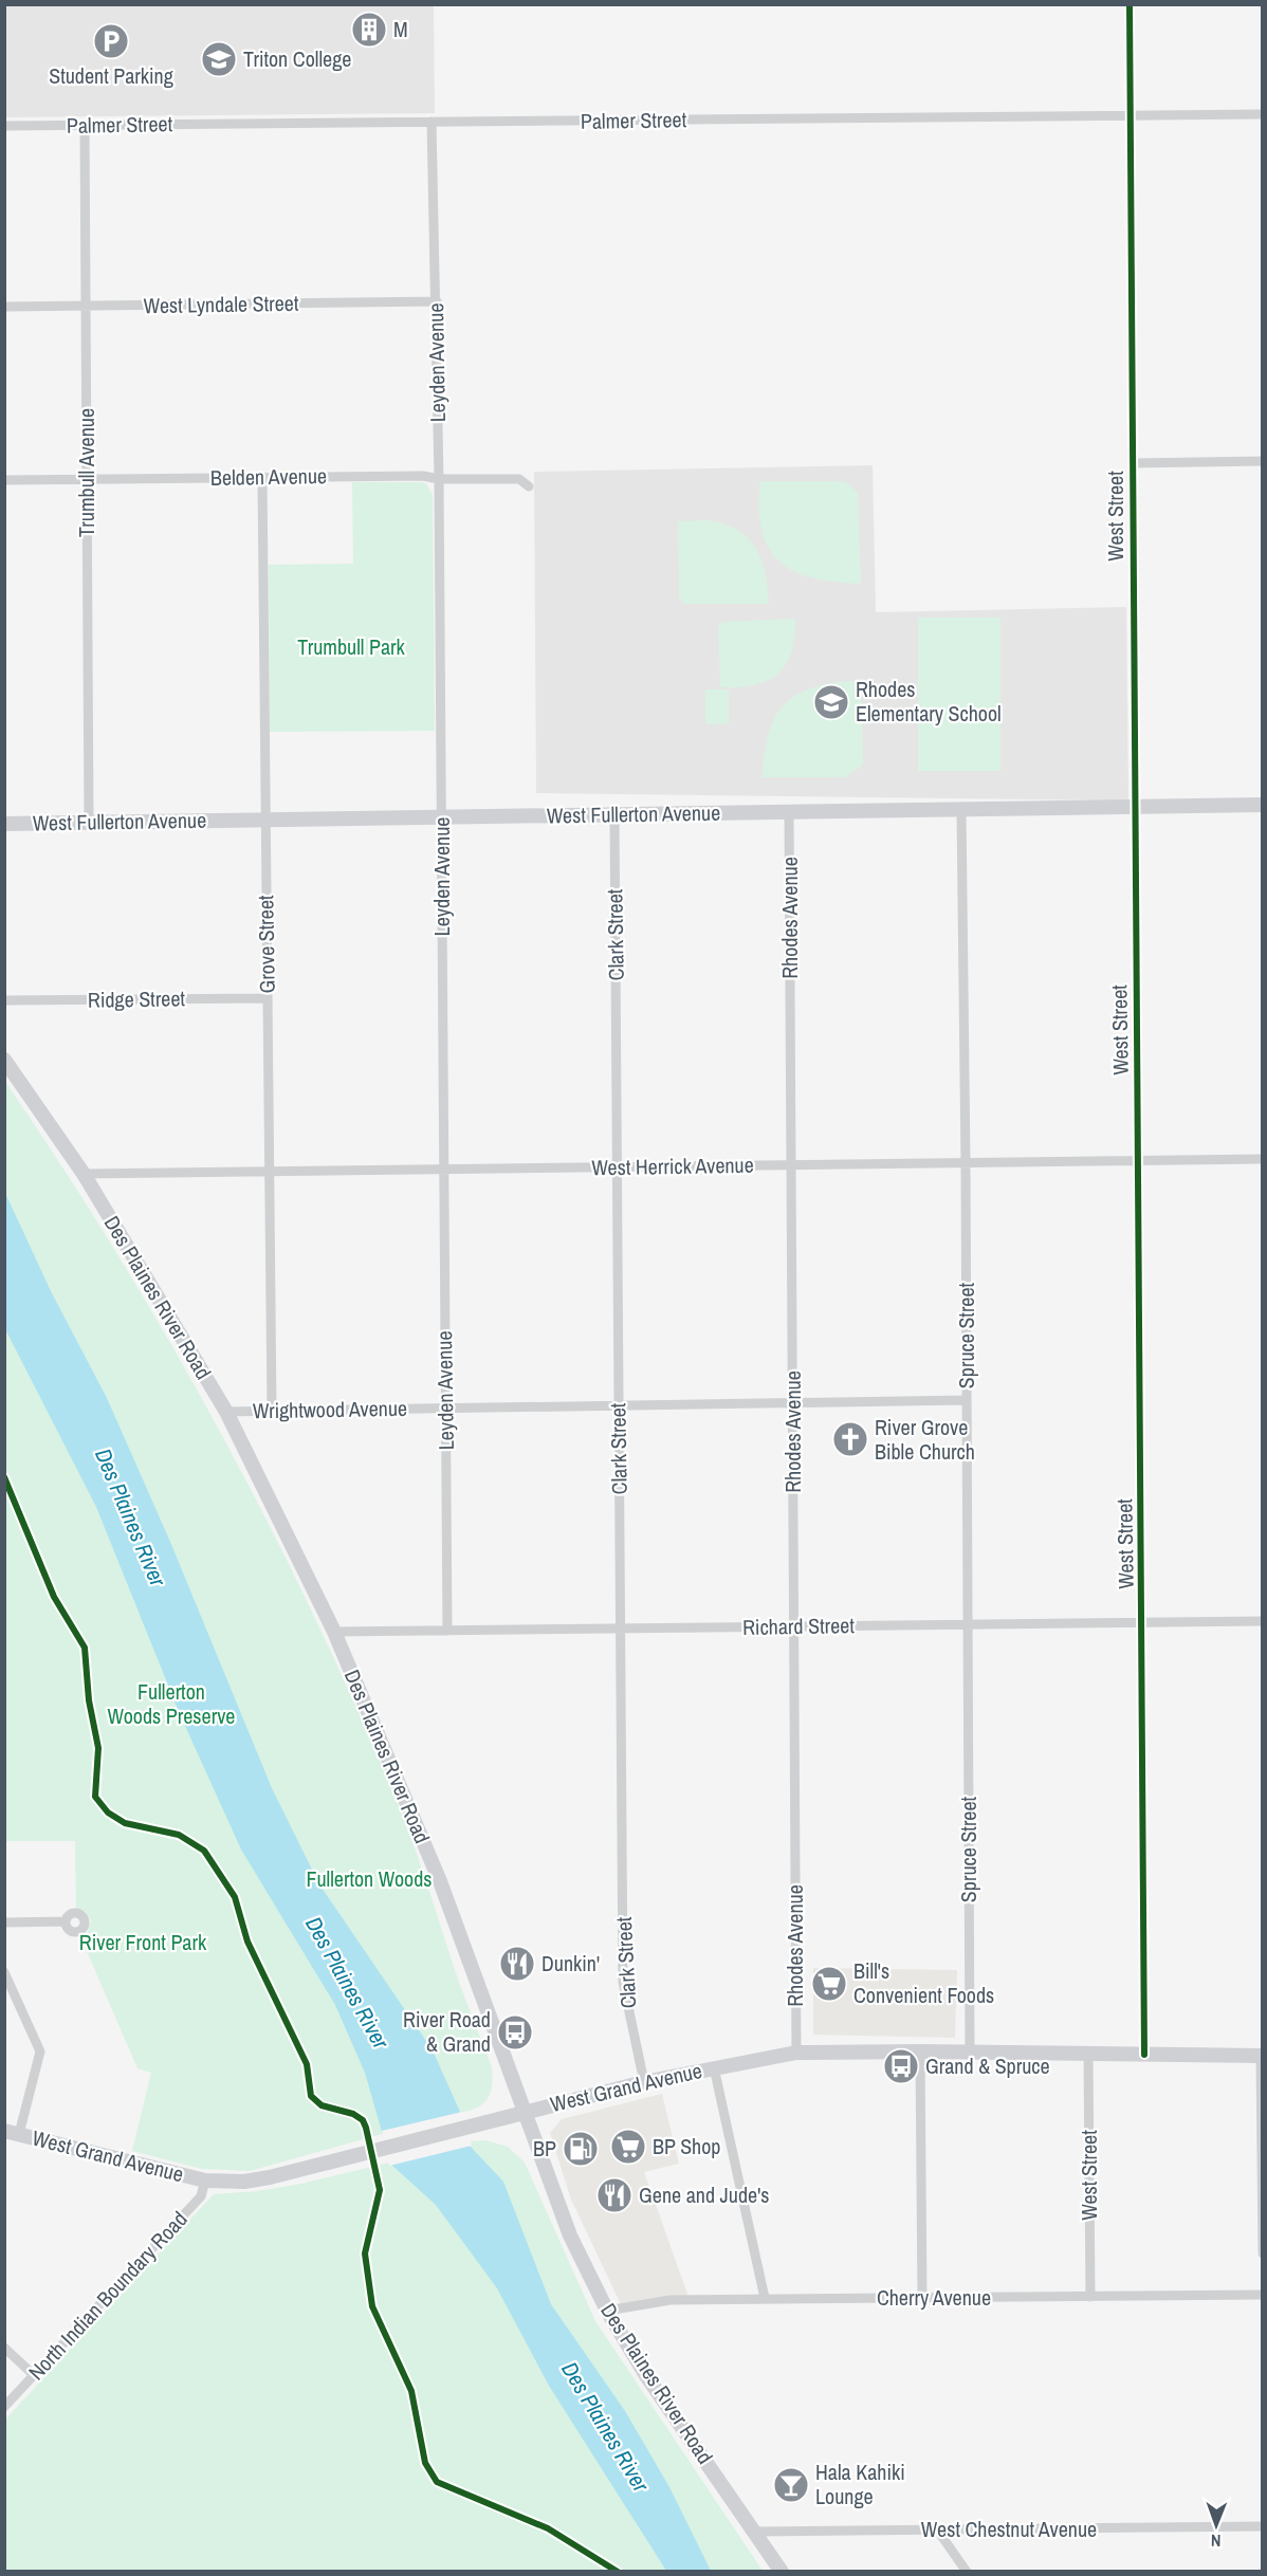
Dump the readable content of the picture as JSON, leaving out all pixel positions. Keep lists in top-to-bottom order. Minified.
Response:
{"streets":{"main road":["West Fullerton Avenue","Des Plaines River Road","West Grand Avenue"],"street":["Palmer Street","West Lyndale Street","Leyden Avenue","Trumbull Avenue","Belden Avenue","West Street","Rhodes Avenue","Clark Street","Grove Street","Ridge Street","West Herrick Avenue","Spruce Street","Wrightwood Avenue","Richard Street","North Indian Boundary Road","Cherry Avenue","West Chestnut Avenue"]},"crossings":[["Palmer Street","Leyden Avenue"],["Palmer Street","Trumbull Avenue"],["Palmer Street","West Street"],["West Lyndale Street","Leyden Avenue"],["West Lyndale Street","Trumbull Avenue"],["Leyden Avenue","Belden Avenue"],["Leyden Avenue","West Fullerton Avenue"],["Leyden Avenue","West Herrick Avenue"],["Leyden Avenue","Wrightwood Avenue"],["Leyden Avenue","Richard Street"],["Trumbull Avenue","Belden Avenue"],["Trumbull Avenue","West Fullerton Avenue"],["Belden Avenue","Grove Street"],["West Street","West Fullerton Avenue"],["West Street","West Herrick Avenue"],["West Street","Richard Street"],["West Street","West Grand Avenue"],["West Street","Cherry Avenue"],["West Fullerton Avenue","Rhodes Avenue"],["West Fullerton Avenue","Clark Street"],["West Fullerton Avenue","Grove Street"],["West Fullerton Avenue","Spruce Street"],["Rhodes Avenue","West Herrick Avenue"],["Rhodes Avenue","Wrightwood Avenue"],["Rhodes Avenue","Richard Street"],["Rhodes Avenue","West Grand Avenue"],["Clark Street","West Herrick Avenue"],["Clark Street","Wrightwood Avenue"],["Clark Street","Richard Street"],["Clark Street","West Grand Avenue"],["Grove Street","Ridge Street"],["Grove Street","West Herrick Avenue"],["Grove Street","Wrightwood Avenue"],["West Herrick Avenue","Des Plaines River Road"],["West Herrick Avenue","Spruce Street"],["Des Plaines River Road","Wrightwood Avenue"],["Des Plaines River Road","Richard Street"],["Des Plaines River Road","West Grand Avenue"],["Des Plaines River Road","Cherry Avenue"],["Des Plaines River Road","West Chestnut Avenue"],["Spruce Street","Wrightwood Avenue"],["Spruce Street","Richard Street"],["Spruce Street","West Grand Avenue"],["West Grand Avenue","North Indian Boundary Road"]],"water":["Des Plaines River"],"parks":["Trumbull Park","Fullerton Woods Preserve","Fullerton Woods","River Front Park"],"places":{"building":["M"],"parking":["Student Parking"],"school or university":["Triton College","Rhodes Elementary School"],"church":["River Grove Bible Church"],"restaurant":["Dunkin'","Gene and Jude's"],"supermarket":["Bill's Convenient Foods","BP Shop"],"bus stop":["River Road & Grand","Grand & Spruce"],"fuel station":["BP"],"bar":["Hala Kahiki Lounge"]},"north":"bottom"}
